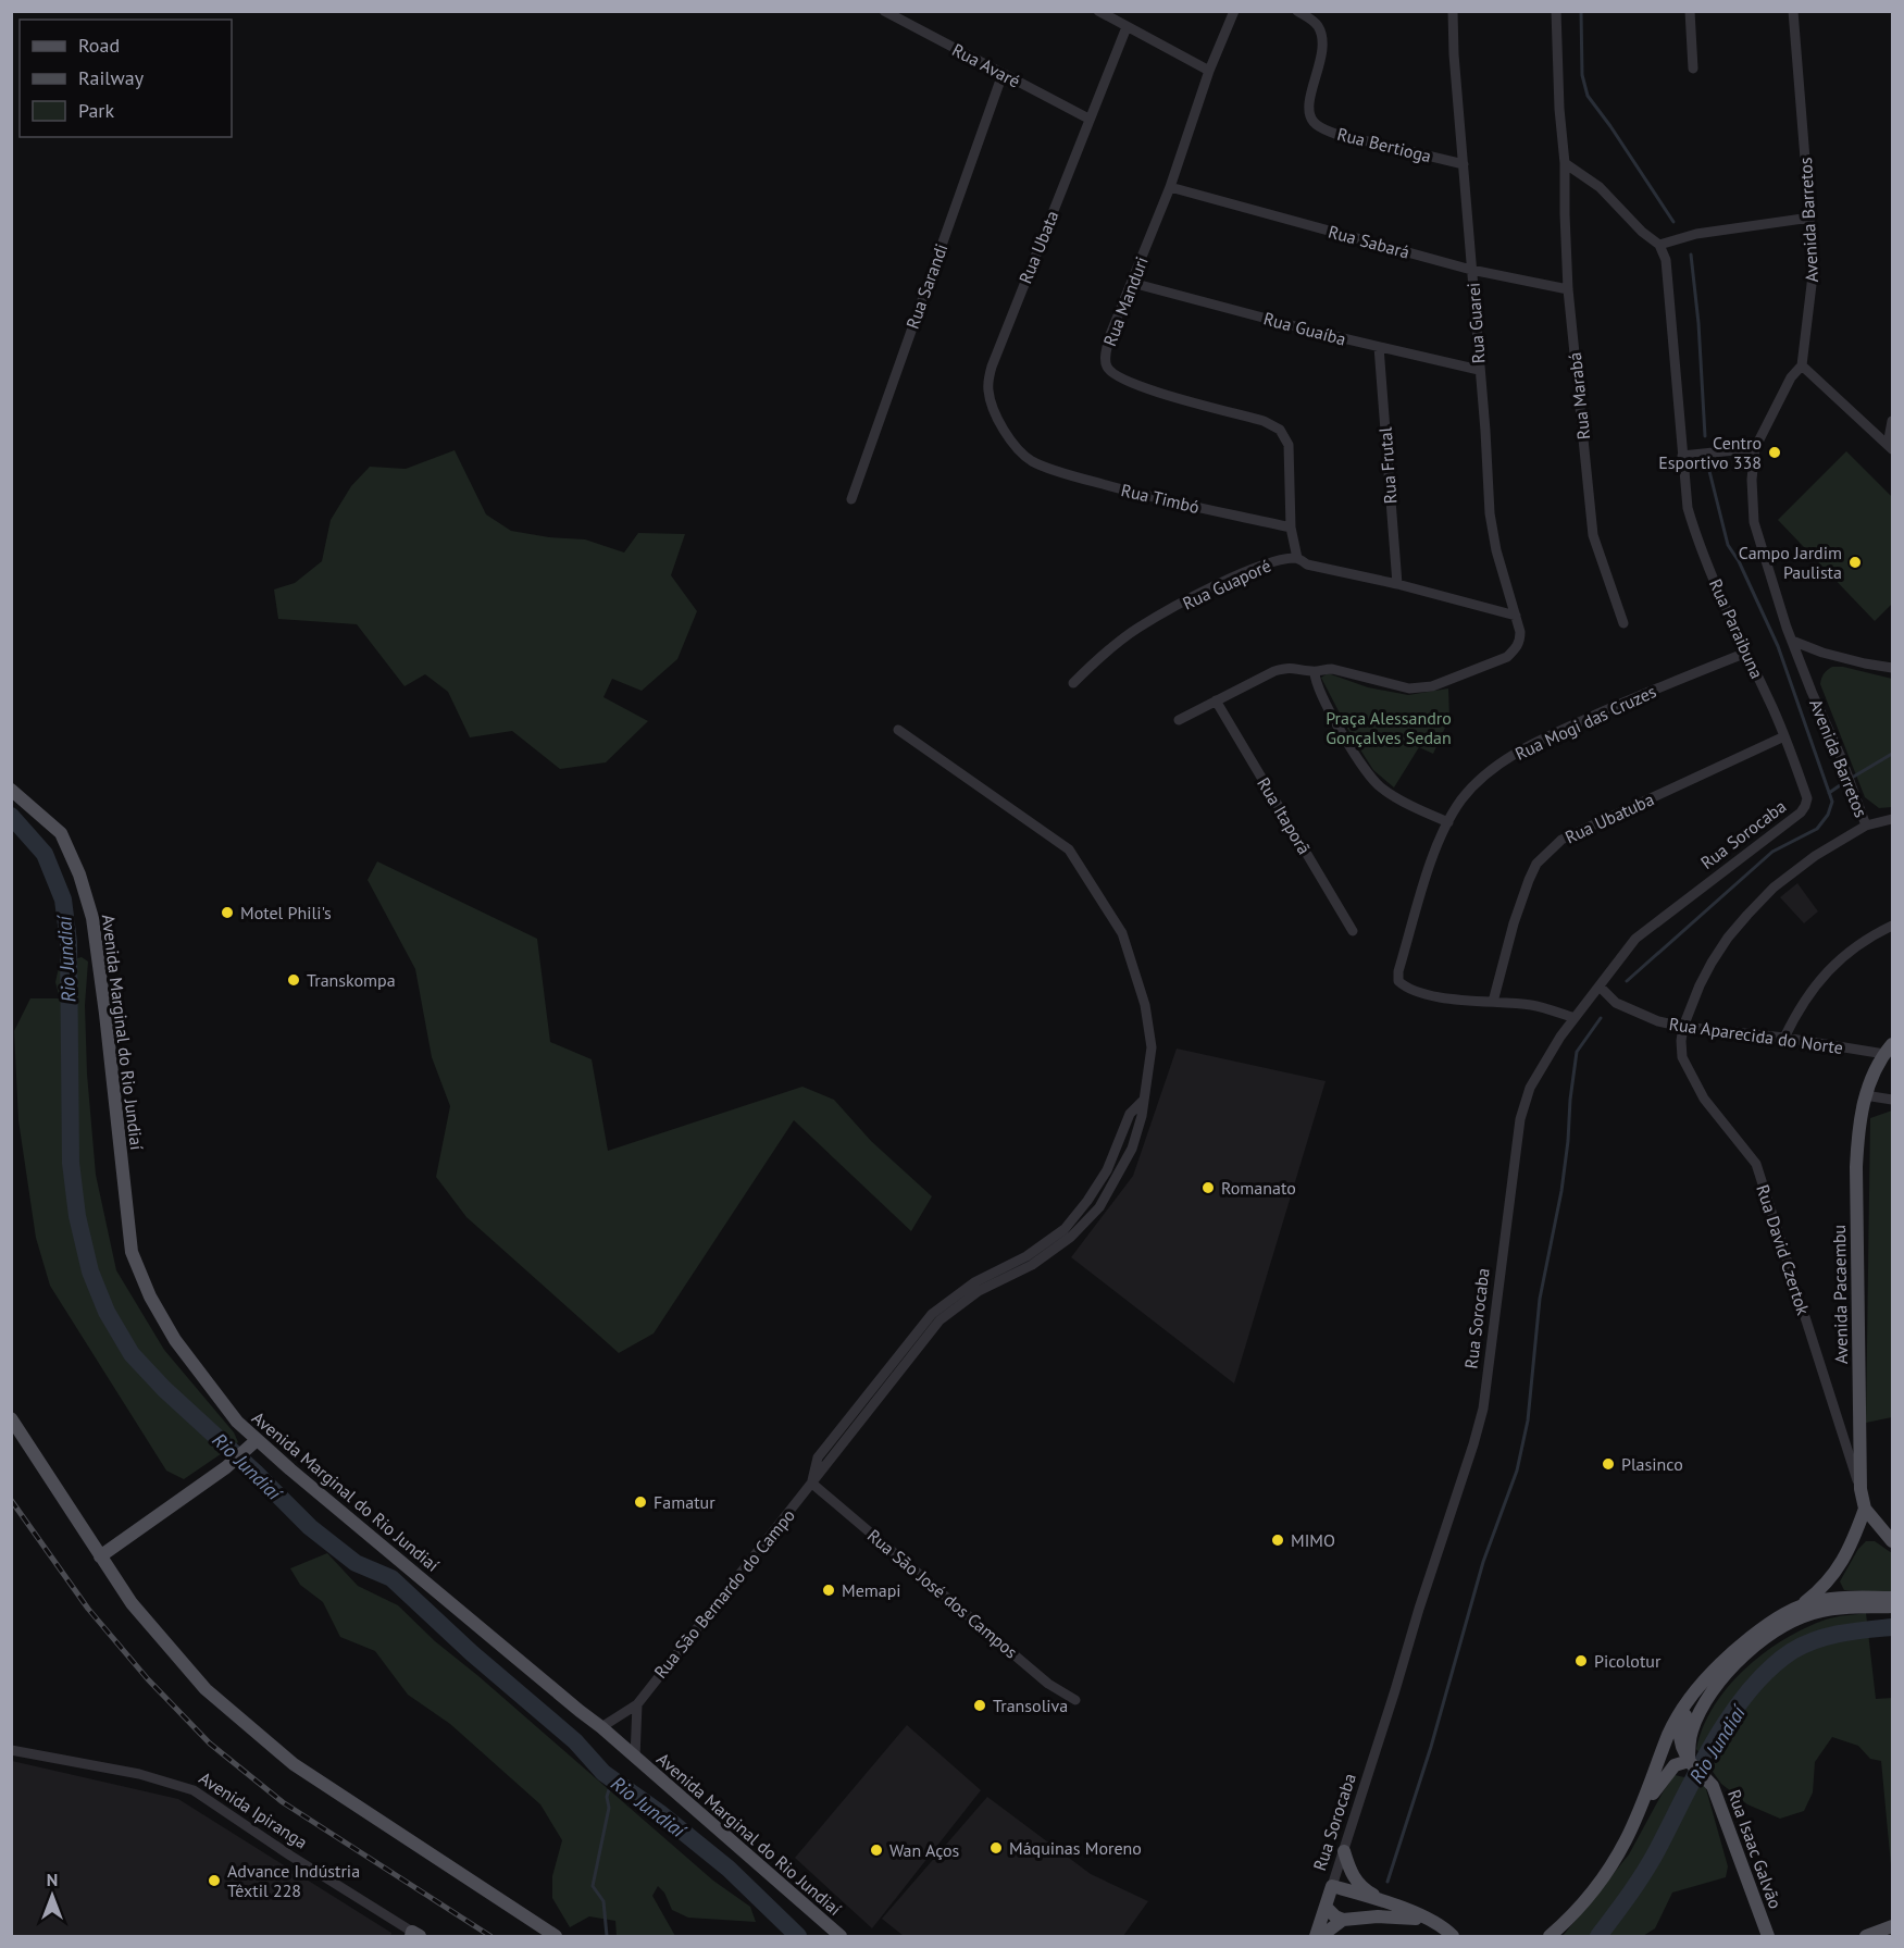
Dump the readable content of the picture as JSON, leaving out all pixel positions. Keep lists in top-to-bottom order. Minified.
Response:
{"streets":{"main road":["Rua Sorocaba","Avenida Marginal do Rio Jundiaí","Avenida Pacaembu","Rua Isaac Galvão"],"street":["Rua Avaré","Rua Bertioga","Avenida Barretos","Rua Sabará","Rua Ubata","Rua Sarandi","Rua Manduri","Rua Guarei","Rua Guaíba","Rua Marabá","Rua Frutal","Rua Timbó","Rua Guaporé","Rua Paraibuna","Rua Mogi das Cruzes","Rua Itaporã","Rua Ubatuba","Rua Aparecida do Norte","Rua David Czertok","Rua São Bernardo do Campo","Rua São José dos Campos","Avenida Ipiranga"]},"crossings":[["Rua Avaré","Rua Ubata"],["Rua Avaré","Rua Sarandi"],["Rua Bertioga","Rua Guarei"],["Rua Sabará","Rua Manduri"],["Rua Sabará","Rua Guarei"],["Rua Sabará","Rua Marabá"],["Rua Ubata","Rua Timbó"],["Rua Manduri","Rua Guaíba"],["Rua Manduri","Rua Timbó"],["Rua Manduri","Rua Guaporé"],["Rua Guarei","Rua Guaíba"],["Rua Guaíba","Rua Frutal"],["Rua Paraibuna","Rua Mogi das Cruzes"],["Rua Paraibuna","Rua Ubatuba"],["Rua Paraibuna","Rua Sorocaba"],["Rua Mogi das Cruzes","Rua Ubatuba"],["Rua Sorocaba","Rua Aparecida do Norte"],["Avenida Marginal do Rio Jundiaí","Rua São Bernardo do Campo"],["Rua Aparecida do Norte","Rua David Czertok"],["Rua Aparecida do Norte","Avenida Pacaembu"],["Rua David Czertok","Avenida Pacaembu"],["Rua São Bernardo do Campo","Rua São José dos Campos"]],"water":["Rio Jundiaí"],"parks":["Praça Alessandro Gonçalves Sedan"],"places":["Centro Esportivo 338","Campo Jardim Paulista","Motel Phili's","Transkompa","Romanato","Plasinco","Famatur","MIMO","Memapi","Picolotur","Transoliva","Máquinas Moreno","Wan Aços","Advance Indústria Têxtil 228"],"legend":["Road","Railway","Park"],"north":"top"}
